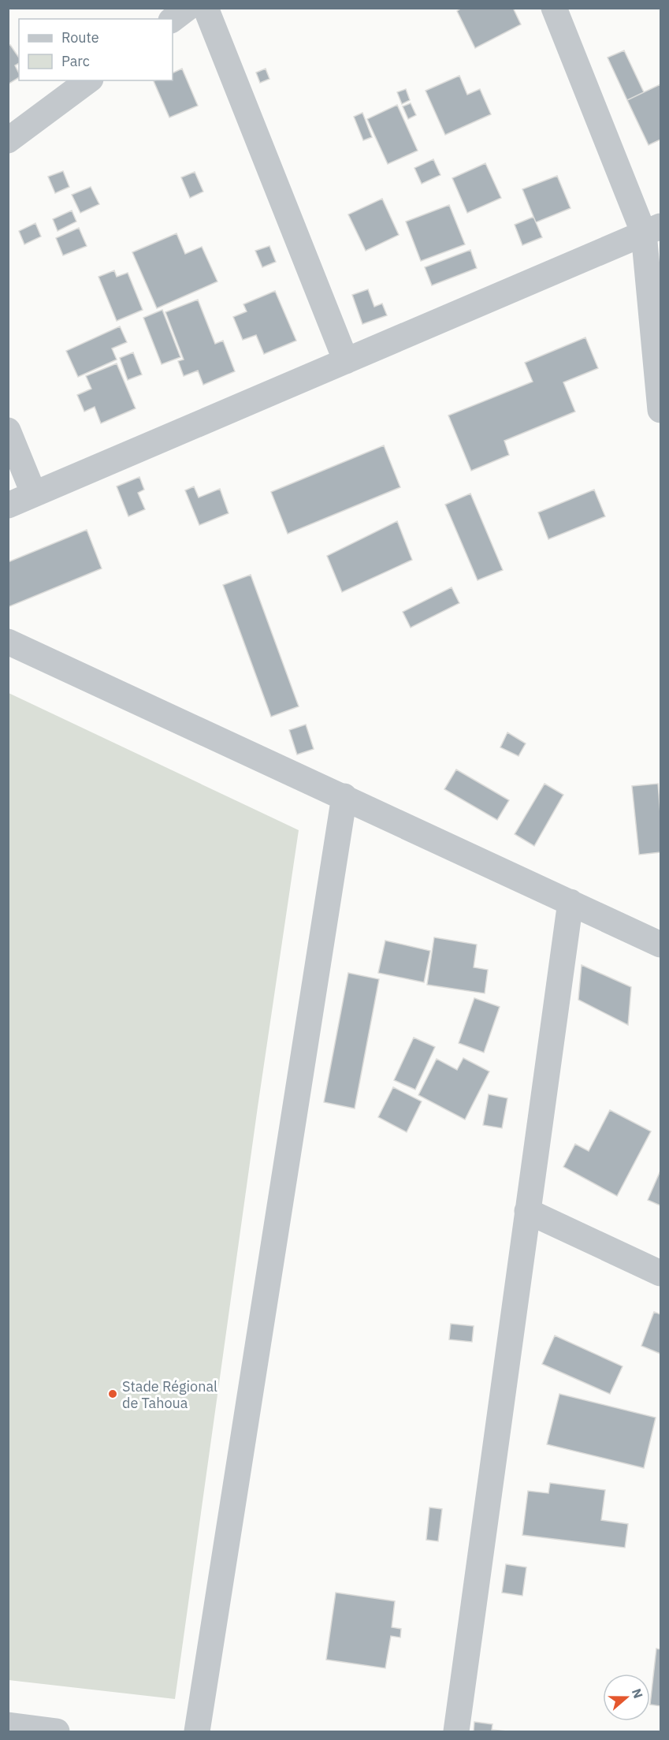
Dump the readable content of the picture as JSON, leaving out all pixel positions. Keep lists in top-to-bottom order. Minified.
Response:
{"places":["Stade Régional de Tahoua"],"legend":["Route","Parc"],"north":"right"}
